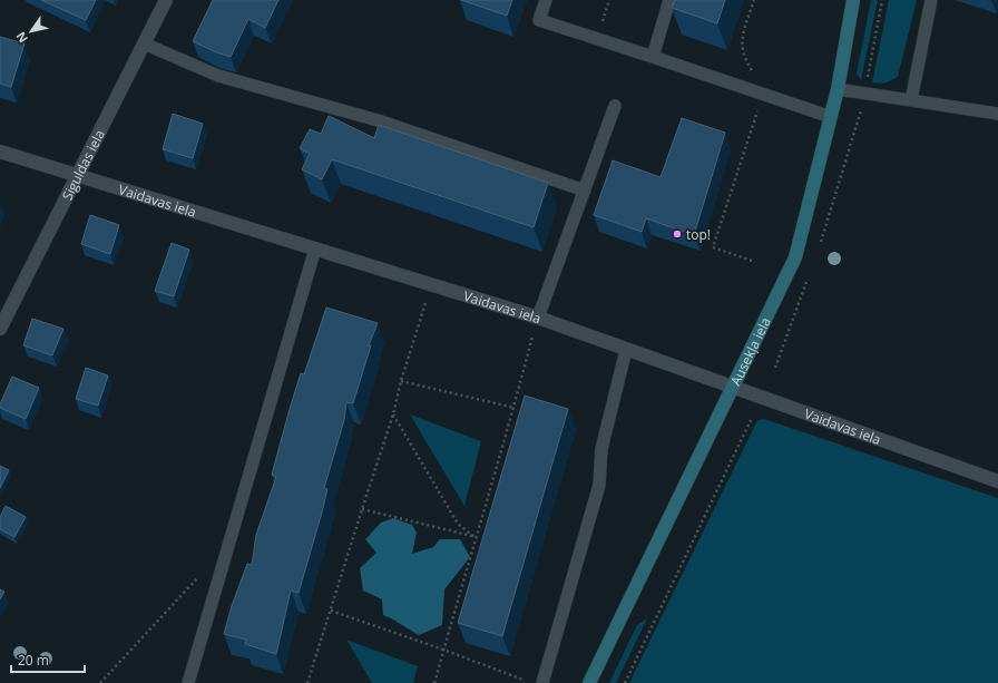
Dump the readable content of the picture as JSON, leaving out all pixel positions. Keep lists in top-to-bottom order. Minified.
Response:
{"streets":{"street":["Siguldas iela","Vaidavas iela","Ausekļa iela"]},"crossings":[["Siguldas iela","Vaidavas iela"],["Vaidavas iela","Ausekļa iela"]],"places":["top!"],"scale_bar":"20 m","north":"bottom left"}
